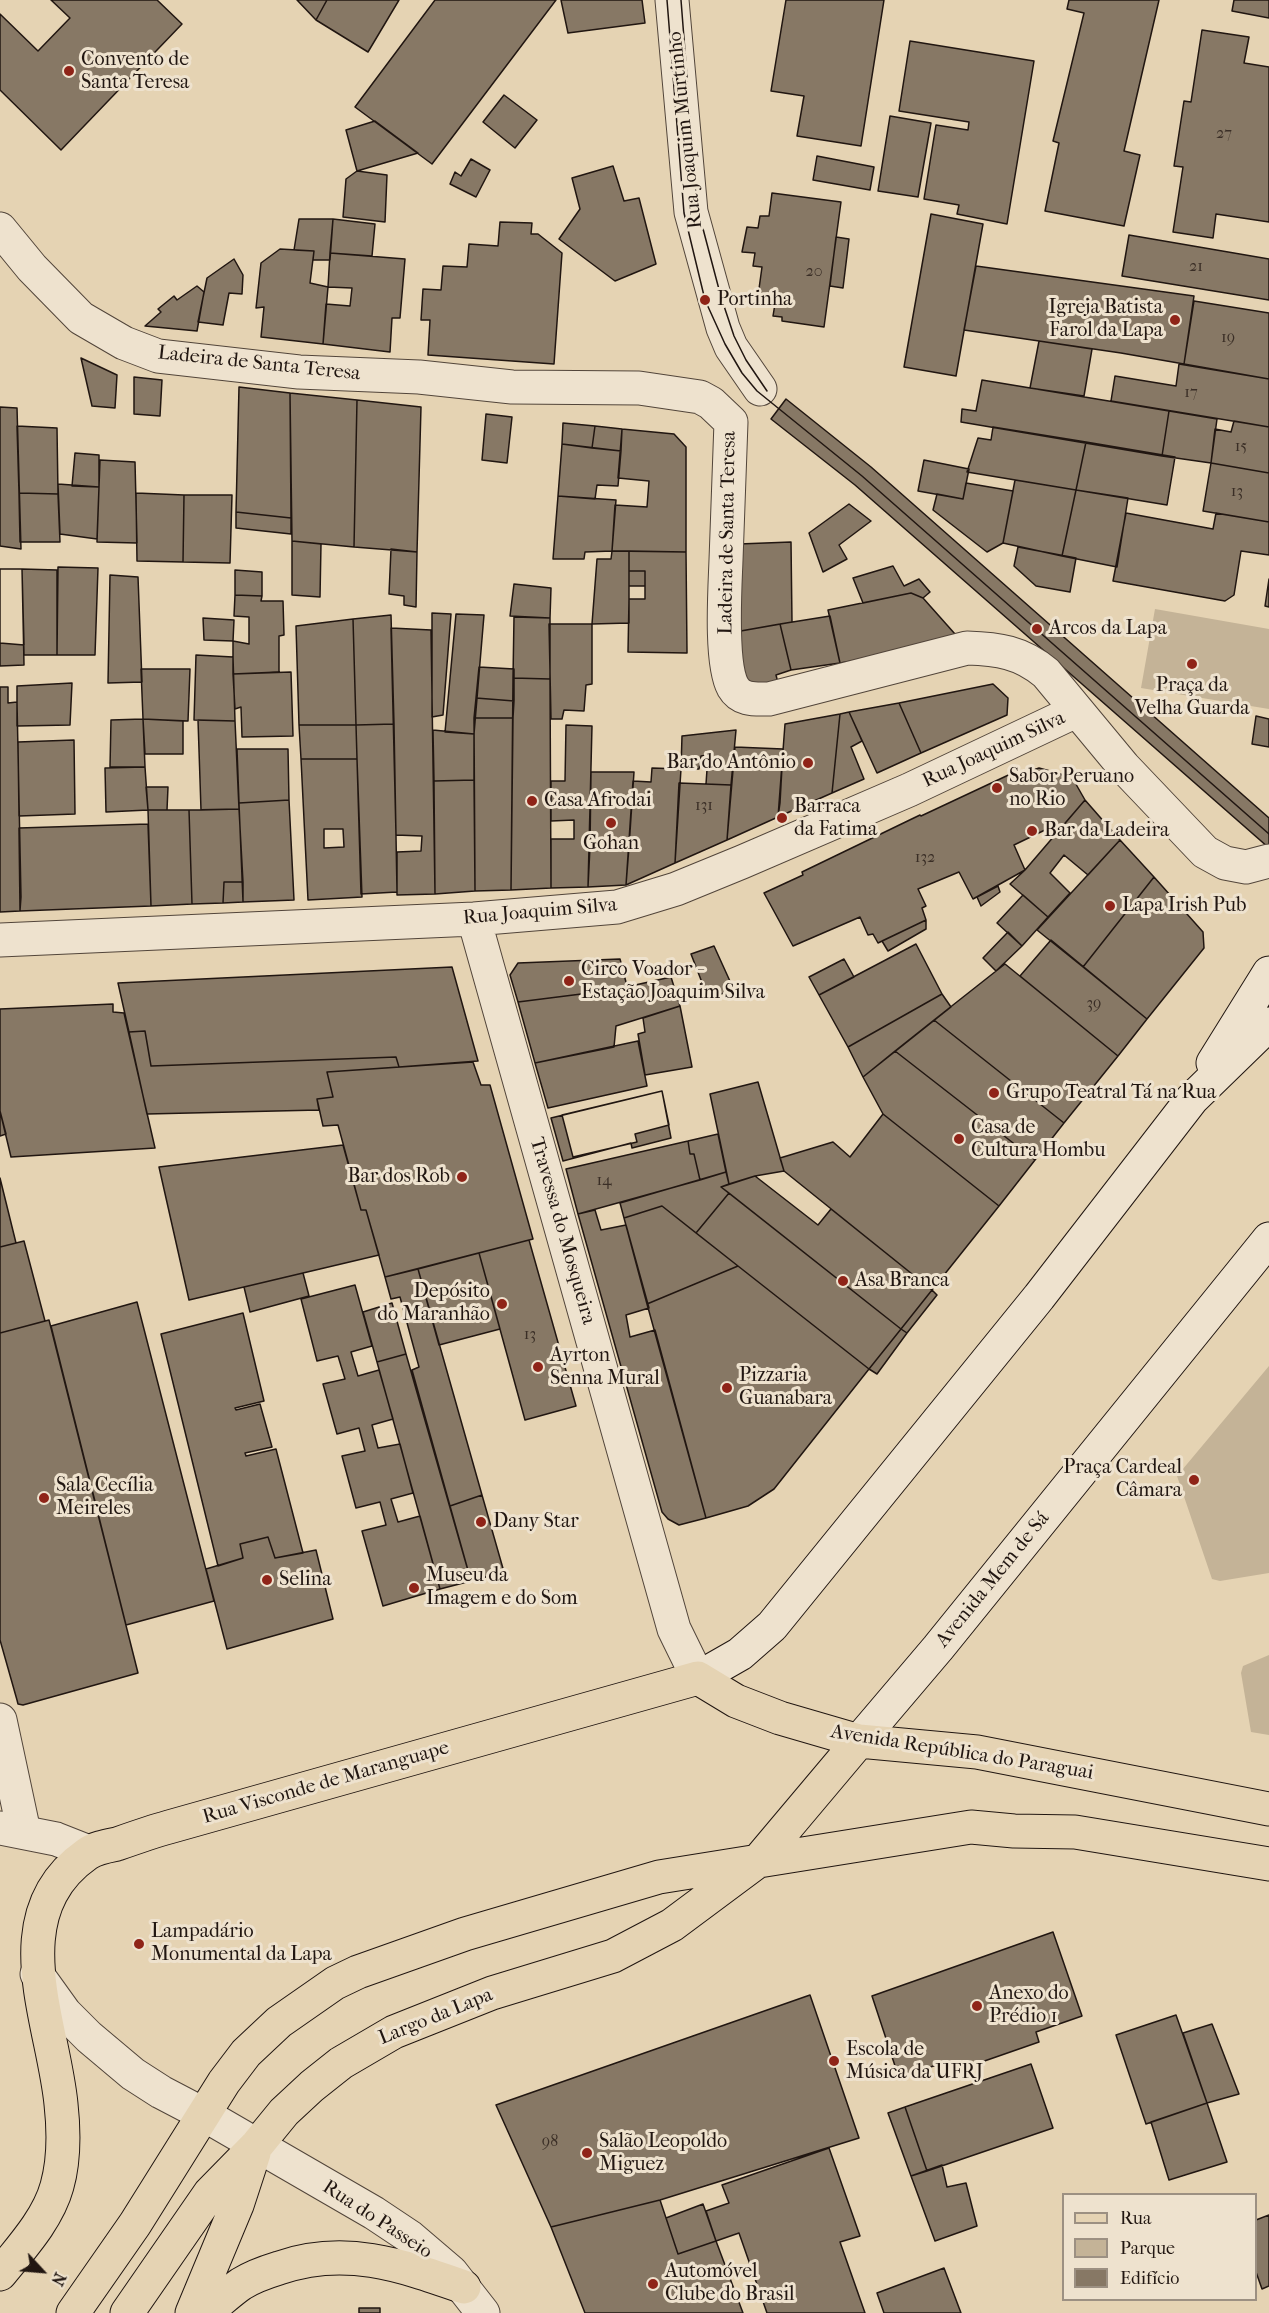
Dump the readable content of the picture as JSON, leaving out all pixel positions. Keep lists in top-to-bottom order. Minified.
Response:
{"streets":{"main road":["Avenida Mem de Sá","Avenida República do Paraguai","Rua Visconde de Maranguape","Largo da Lapa"],"street":["Rua Joaquim Murtinho","Ladeira de Santa Teresa","Rua Joaquim Silva","Travessa do Mosqueira","Rua do Passeio"]},"crossings":[["Ladeira de Santa Teresa","Rua Joaquim Silva"],["Rua Joaquim Silva","Travessa do Mosqueira"],["Travessa do Mosqueira","Avenida República do Paraguai"],["Travessa do Mosqueira","Rua Visconde de Maranguape"],["Avenida Mem de Sá","Avenida República do Paraguai"],["Avenida Mem de Sá","Largo da Lapa"],["Avenida República do Paraguai","Rua Visconde de Maranguape"],["Largo da Lapa","Rua do Passeio"]],"places":["Convento de Santa Teresa","Portinha","Igreja Batista Farol da Lapa","Arcos da Lapa","Praça da Velha Guarda","Bar do Antônio","Sabor Peruano no Rio","Casa Afrodai","Barraca da Fatima","Gohan","Bar da Ladeira","Lapa Irish Pub","Circo Voador - Estação Joaquim Silva","Grupo Teatral Tá na Rua","Casa de Cultura Hombu","Bar dos Rob","Asa Branca","Depósito do Maranhão","Ayrton Senna Mural","Pizzaria Guanabara","Praça Cardeal Câmara","Sala Cecília Meireles","Dany Star","Selina","Museu da Imagem e do Som","Lampadário Monumental da Lapa","Anexo do Prédio 1","Escola de Música da UFRJ","Salão Leopoldo Miguez","Automóvel Clube do Brasil"],"house_numbers":["27","21","20","19","17","15","13","131","132","39","14","13","98"],"legend":["Rua","Parque","Edifício"],"north":"bottom right"}
